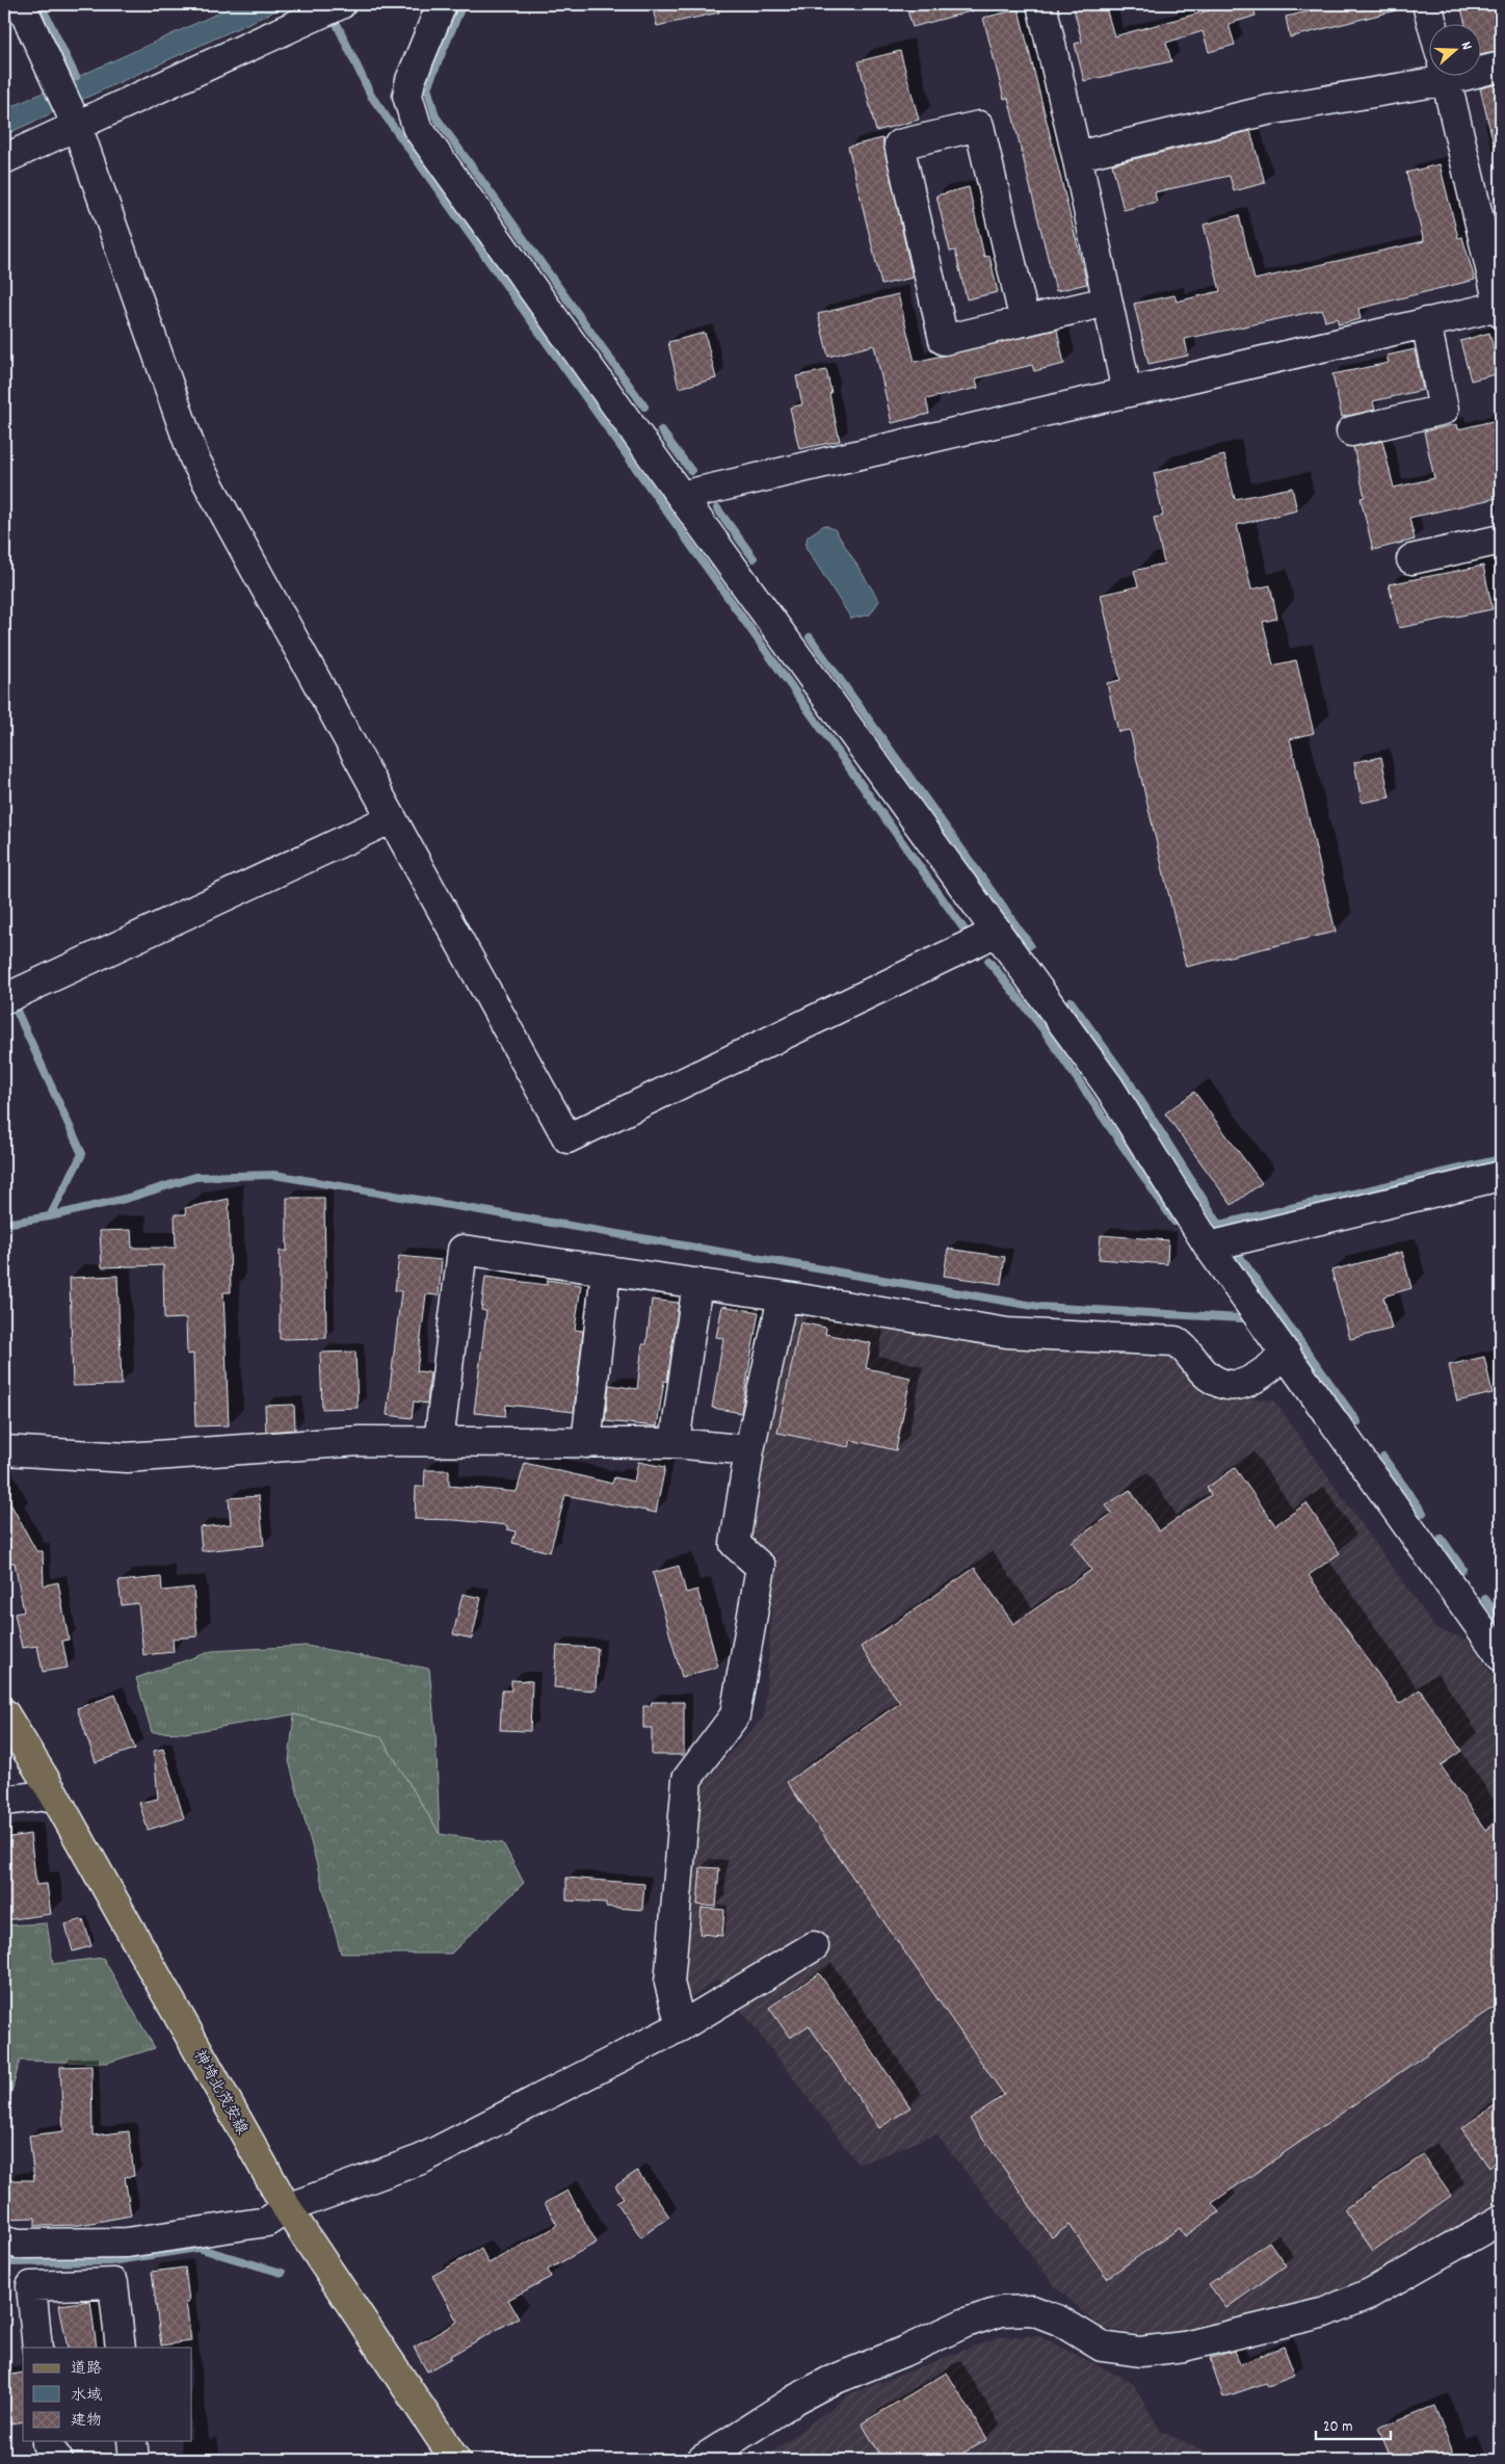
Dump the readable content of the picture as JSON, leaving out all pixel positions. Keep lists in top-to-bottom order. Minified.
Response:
{"streets":{"main road":["神埼北茂安線"]},"legend":["道路","水域","建物"],"scale_bar":"20 m","north":"right"}
